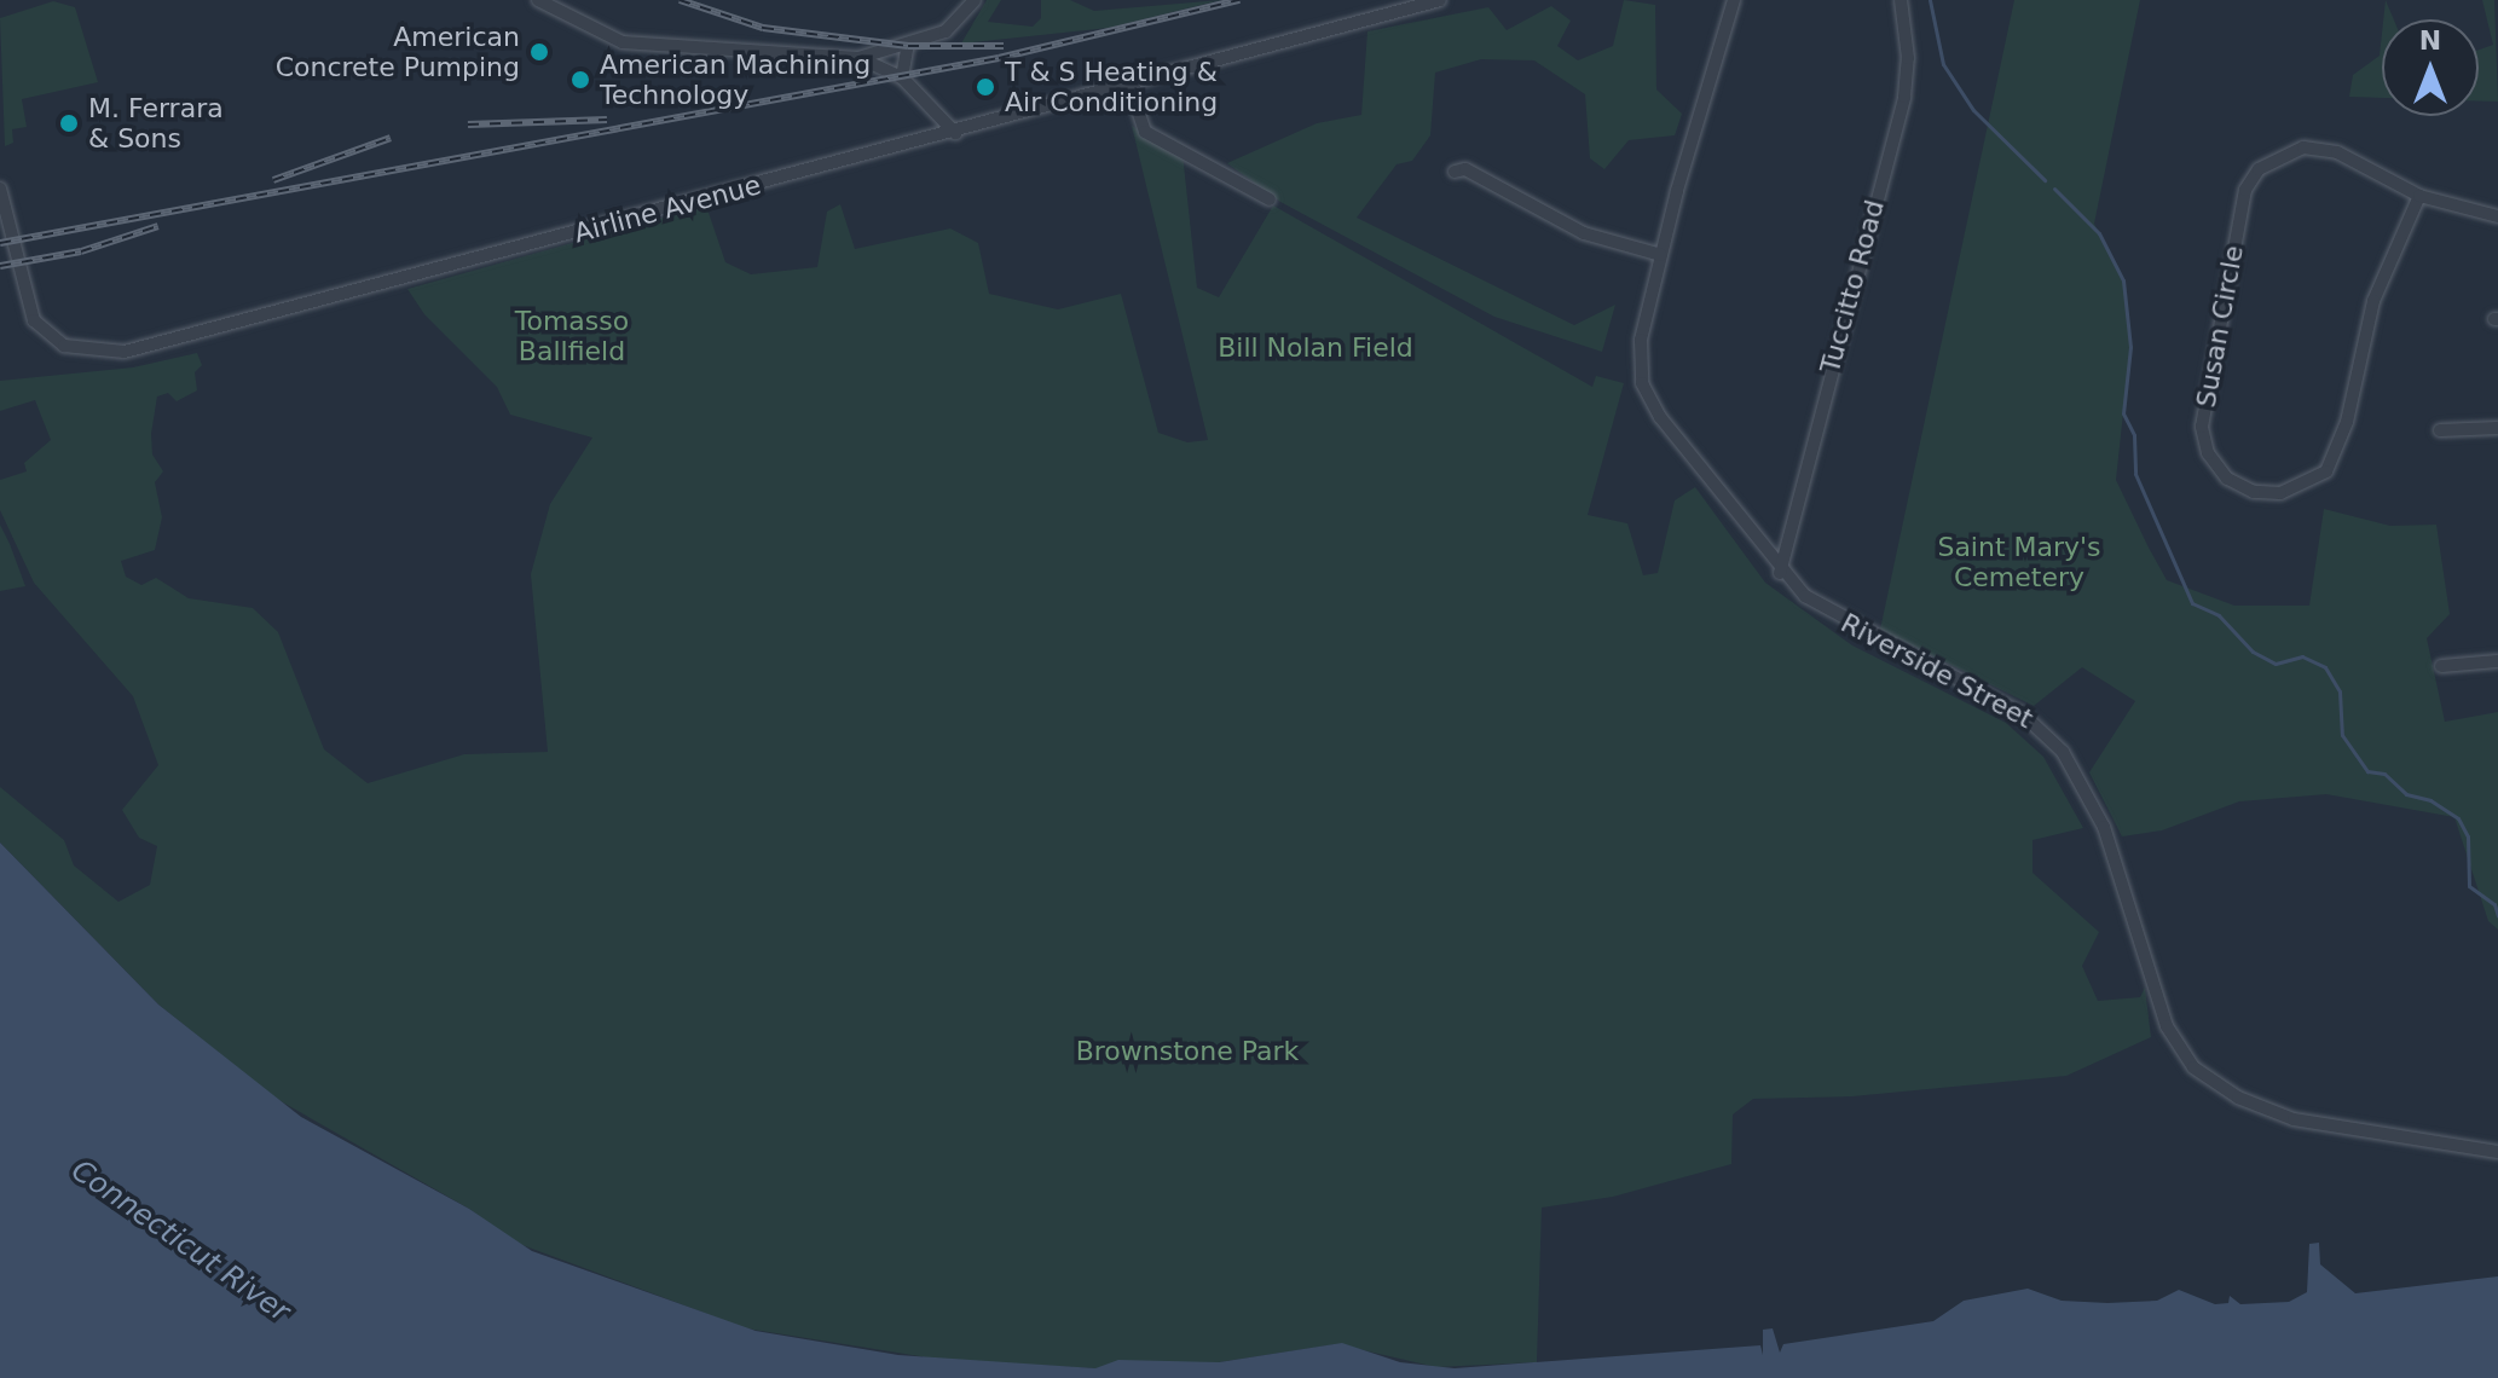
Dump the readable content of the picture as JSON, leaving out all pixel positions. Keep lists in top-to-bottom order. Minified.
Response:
{"streets":{"street":["Airline Avenue","Tuccitto Road","Susan Circle","Riverside Street"]},"crossings":[["Tuccitto Road","Riverside Street"]],"water":["Connecticut River"],"parks":["Tomasso Ballfield","Bill Nolan Field","Saint Mary's Cemetery","Brownstone Park"],"places":["American Concrete Pumping","American Machining Technology","T & S Heating & Air Conditioning","M. Ferrara & Sons"],"north":"top"}
